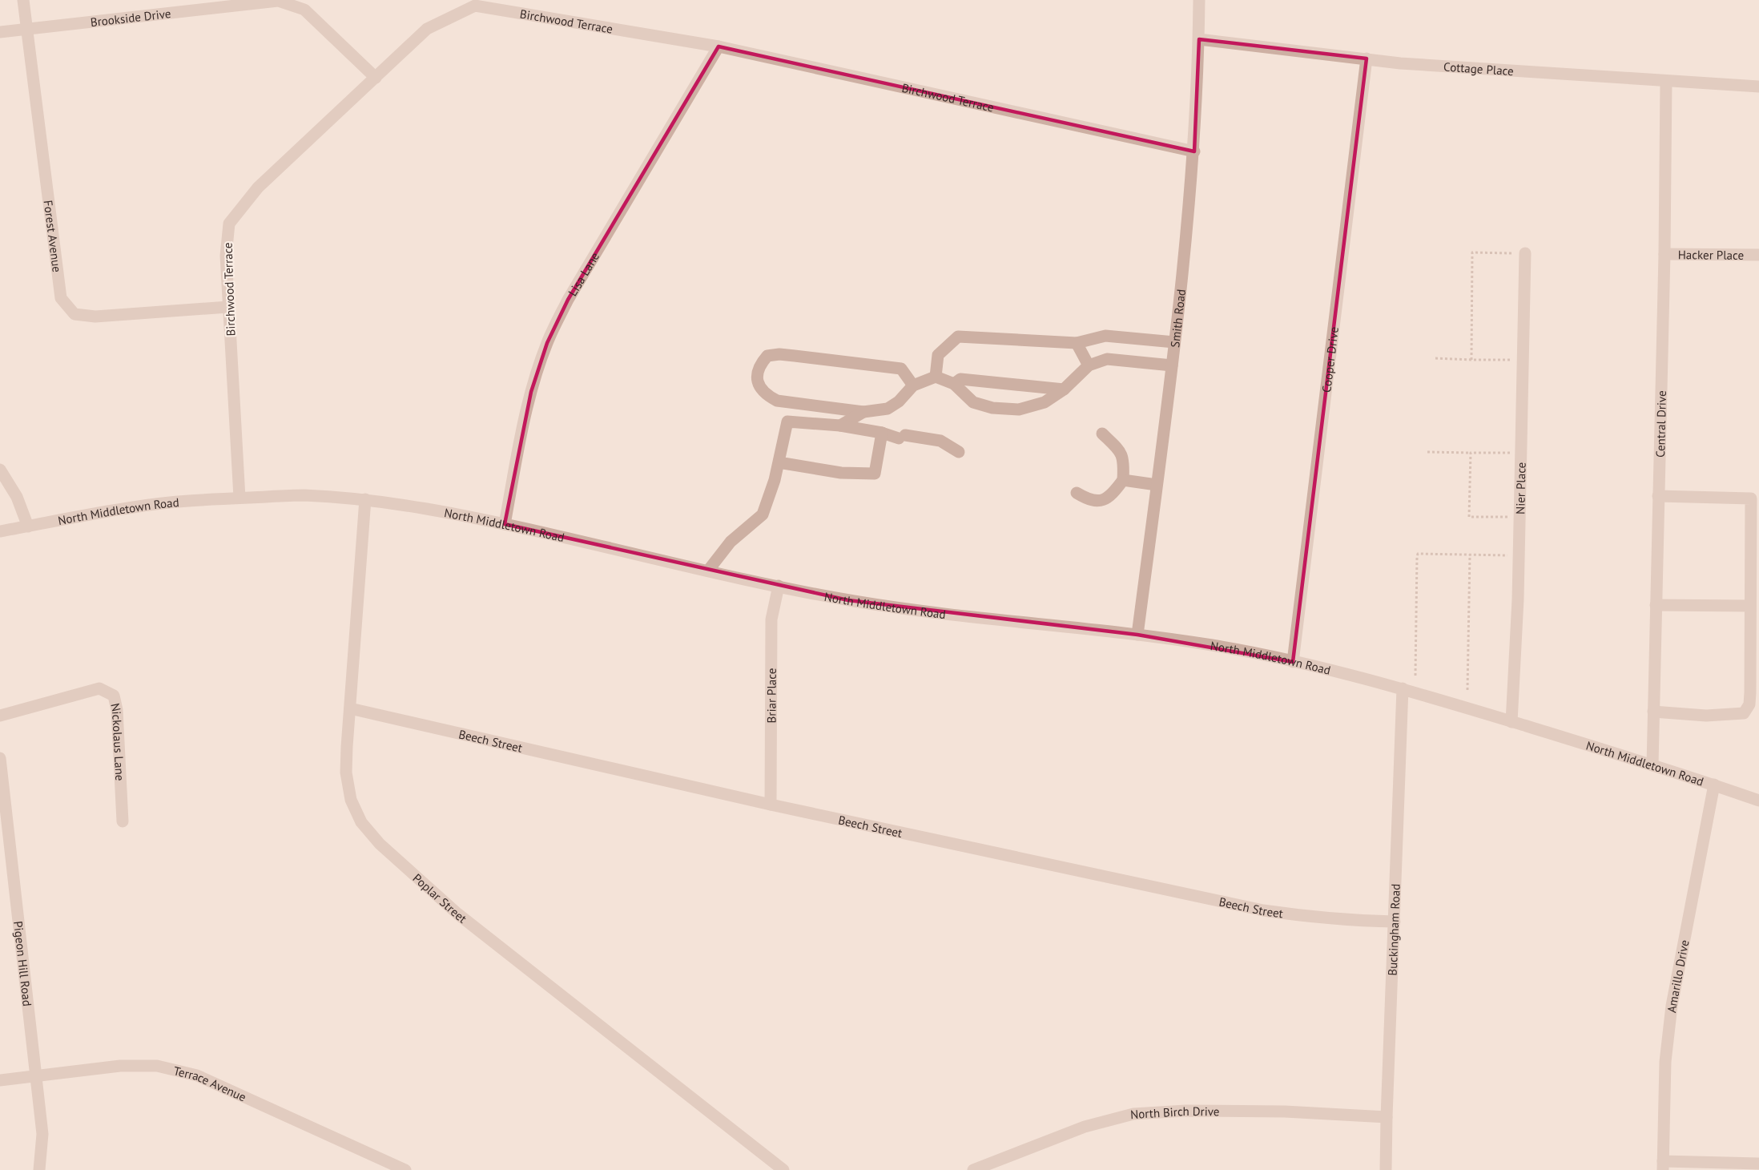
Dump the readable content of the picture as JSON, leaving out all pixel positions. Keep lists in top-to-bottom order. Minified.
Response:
{"streets":{"street":["Brookside Drive","Birchwood Terrace","Cottage Place","Forest Avenue","Hacker Place","Lisa Lane","Smith Road","Cooper Drive","Central Drive","Nier Place","North Middletown Road","Briar Place","Beech Street","Nickolaus Lane","Poplar Street","Buckingham Road","Pigeon Hill Road","Amarillo Drive","Terrace Avenue","North Birch Drive"]},"crossings":[["Brookside Drive","Birchwood Terrace"],["Brookside Drive","Forest Avenue"],["Birchwood Terrace","Forest Avenue"],["Birchwood Terrace","Lisa Lane"],["Birchwood Terrace","Smith Road"],["Birchwood Terrace","North Middletown Road"],["Cottage Place","Smith Road"],["Cottage Place","Cooper Drive"],["Cottage Place","Central Drive"],["Hacker Place","Central Drive"],["Lisa Lane","North Middletown Road"],["Smith Road","North Middletown Road"],["Cooper Drive","North Middletown Road"],["Central Drive","North Middletown Road"],["Nier Place","North Middletown Road"],["North Middletown Road","Briar Place"],["North Middletown Road","Poplar Street"],["North Middletown Road","Buckingham Road"],["North Middletown Road","Amarillo Drive"],["Briar Place","Beech Street"],["Beech Street","Poplar Street"],["Beech Street","Buckingham Road"],["Buckingham Road","North Birch Drive"],["Pigeon Hill Road","Terrace Avenue"]]}
